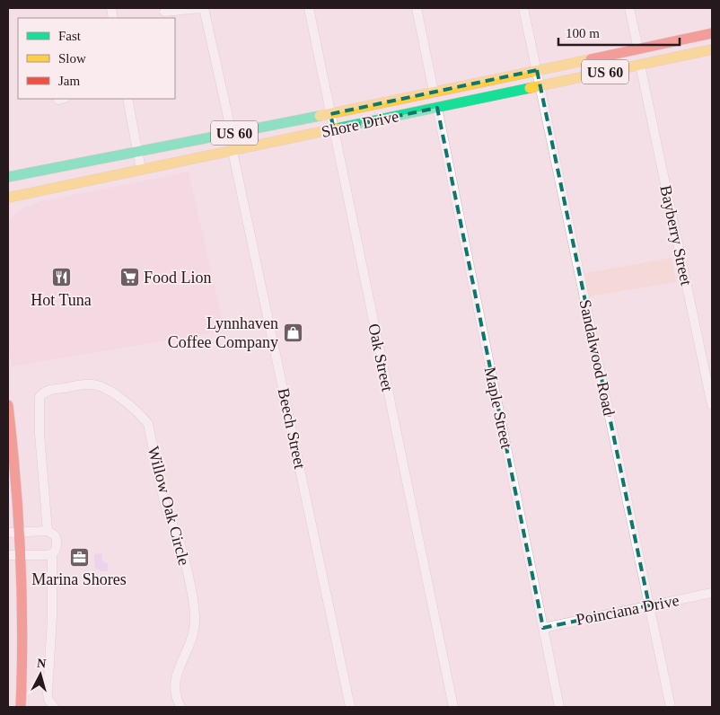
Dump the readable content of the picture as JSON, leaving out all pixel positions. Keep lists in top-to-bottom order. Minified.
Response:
{"streets":{"main road":["US 60","Shore Drive"],"street":["Bayberry Street","Oak Street","Sandalwood Road","Maple Street","Beech Street","Willow Oak Circle","Poinciana Drive"]},"crossings":[["Shore Drive","Bayberry Street"],["Shore Drive","Oak Street"],["Shore Drive","Sandalwood Road"],["Shore Drive","Maple Street"],["Shore Drive","Beech Street"],["Sandalwood Road","Poinciana Drive"],["Maple Street","Poinciana Drive"]],"places":{"restaurant":["Hot Tuna"],"supermarket":["Food Lion"],"shop":["Lynnhaven Coffee Company"],"office":["Marina Shores"]},"legend":["Fast","Slow","Jam"],"scale_bar":"100 m","north":"top"}
